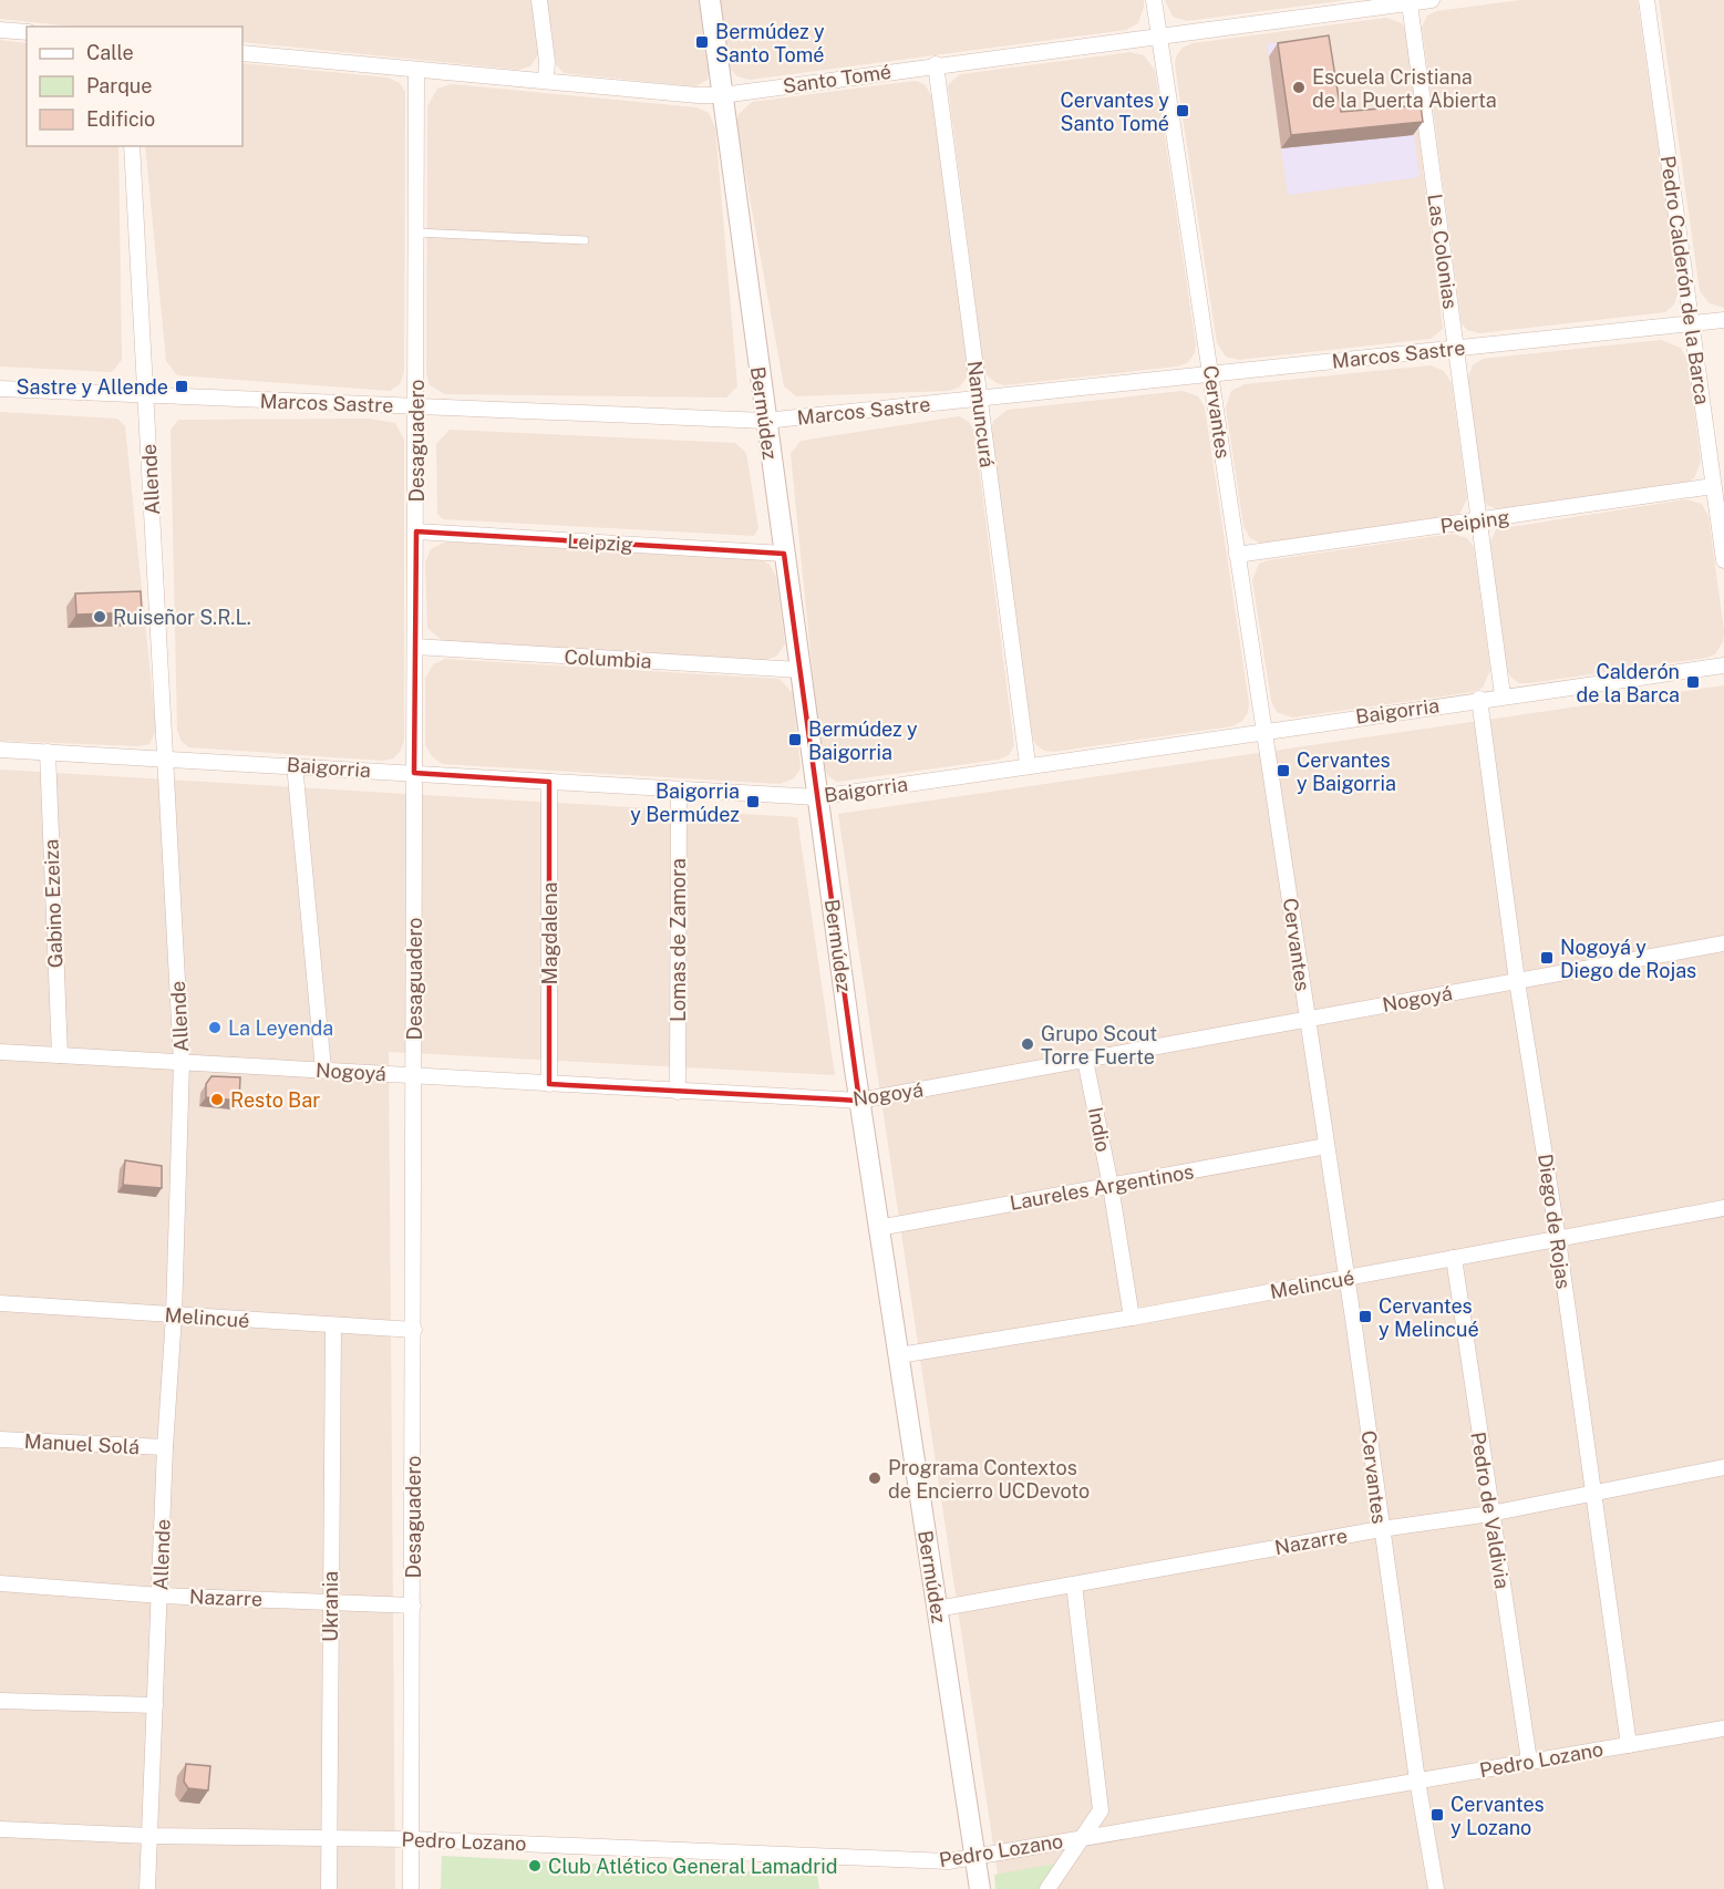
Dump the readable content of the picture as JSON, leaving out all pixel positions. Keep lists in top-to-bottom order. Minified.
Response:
{"streets":{"street":["Santo Tomé","Las Colonias","Pedro Calderón de la Barca","Marcos Sastre","Cervantes","Bermúdez","Namuncurá","Desaguadero","Allende","Peiping","Leipzig","Columbia","Baigorria","Gabino Ezeiza","Magdalena","Lomas de Zamora","Nogoyá","Indio","Laureles Argentinos","Diego de Rojas","Melincué","Manuel Solá","Pedro de Valdivia","Nazarre","Ukrania","Pedro Lozano"]},"crossings":[["Santo Tomé","Las Colonias"],["Santo Tomé","Cervantes"],["Santo Tomé","Bermúdez"],["Santo Tomé","Namuncurá"],["Santo Tomé","Desaguadero"],["Las Colonias","Marcos Sastre"],["Las Colonias","Peiping"],["Las Colonias","Baigorria"],["Pedro Calderón de la Barca","Marcos Sastre"],["Pedro Calderón de la Barca","Peiping"],["Marcos Sastre","Cervantes"],["Marcos Sastre","Bermúdez"],["Marcos Sastre","Namuncurá"],["Marcos Sastre","Desaguadero"],["Marcos Sastre","Allende"],["Cervantes","Peiping"],["Cervantes","Baigorria"],["Cervantes","Nogoyá"],["Cervantes","Laureles Argentinos"],["Cervantes","Melincué"],["Cervantes","Nazarre"],["Cervantes","Pedro Lozano"],["Bermúdez","Leipzig"],["Bermúdez","Columbia"],["Bermúdez","Baigorria"],["Bermúdez","Nogoyá"],["Bermúdez","Laureles Argentinos"],["Bermúdez","Melincué"],["Bermúdez","Nazarre"],["Bermúdez","Pedro Lozano"],["Namuncurá","Baigorria"],["Desaguadero","Leipzig"],["Desaguadero","Columbia"],["Desaguadero","Baigorria"],["Desaguadero","Nogoyá"],["Desaguadero","Melincué"],["Desaguadero","Nazarre"],["Desaguadero","Pedro Lozano"],["Allende","Baigorria"],["Allende","Nogoyá"],["Allende","Melincué"],["Allende","Manuel Solá"],["Allende","Nazarre"],["Allende","Pedro Lozano"],["Baigorria","Gabino Ezeiza"],["Baigorria","Magdalena"],["Baigorria","Lomas de Zamora"],["Baigorria","Diego de Rojas"],["Gabino Ezeiza","Nogoyá"],["Magdalena","Nogoyá"],["Lomas de Zamora","Nogoyá"],["Nogoyá","Indio"],["Nogoyá","Diego de Rojas"],["Indio","Laureles Argentinos"],["Indio","Melincué"],["Diego de Rojas","Melincué"],["Diego de Rojas","Nazarre"],["Diego de Rojas","Pedro Lozano"],["Melincué","Pedro de Valdivia"],["Melincué","Ukrania"],["Pedro de Valdivia","Nazarre"],["Pedro de Valdivia","Pedro Lozano"],["Nazarre","Ukrania"],["Ukrania","Pedro Lozano"]],"places":{"transit":["Bermúdez y Santo Tomé","Cervantes y Santo Tomé","Sastre y Allende","Calderón de la Barca","Bermúdez y Baigorria","Cervantes y Baigorria","Baigorria y Bermúdez","Nogoyá y Diego de Rojas","Cervantes y Melincué","Cervantes y Lozano"],"other":["Escuela Cristiana de la Puerta Abierta","Ruiseñor S.R.L.","La Leyenda","Grupo Scout Torre Fuerte","Resto Bar","Programa Contextos de Encierro UCDevoto","Club Atlético General Lamadrid"]},"legend":["Calle","Parque","Edificio"]}
